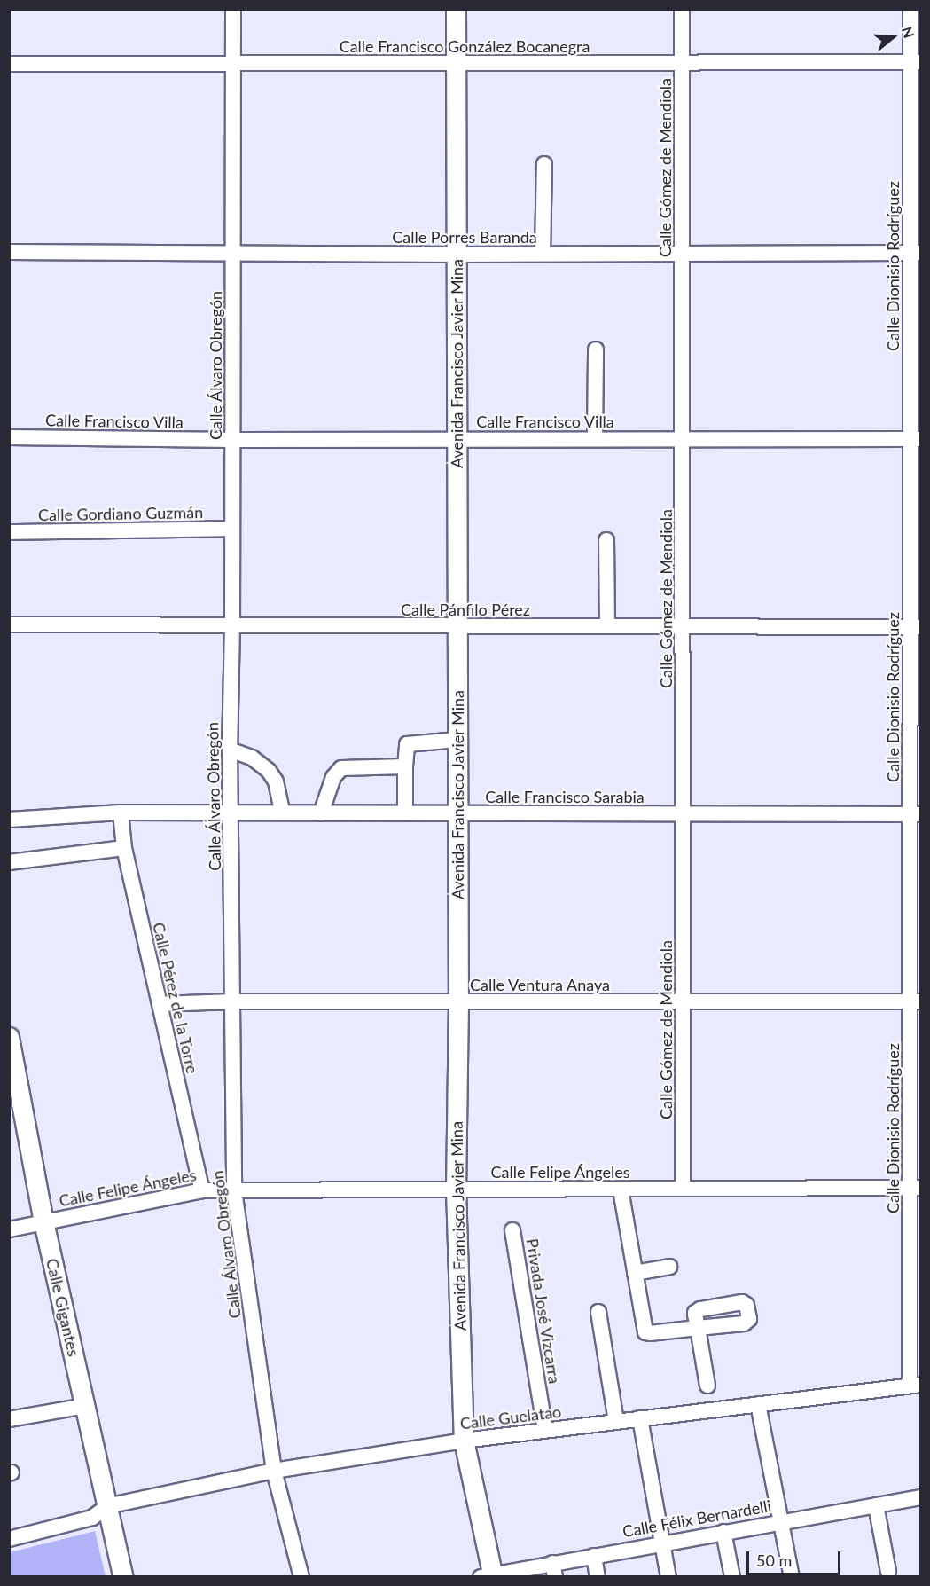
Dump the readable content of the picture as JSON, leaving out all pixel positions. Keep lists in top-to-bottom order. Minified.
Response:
{"streets":{"main road":["Avenida Francisco Javier Mina","Calle Gigantes"],"street":["Calle Francisco González Bocanegra","Calle Gómez de Mendiola","Calle Porres Baranda","Calle Dionisio Rodríguez","Calle Álvaro Obregón","Calle Francisco Villa","Calle Gordiano Guzmán","Calle Pánfilo Pérez","Calle Francisco Sarabia","Calle Ventura Anaya","Calle Pérez de la Torre","Calle Felipe Ángeles","Privada José Vizcarra","Calle Guelatao","Calle Félix Bernardelli"]},"crossings":[["Calle Francisco González Bocanegra","Calle Gómez de Mendiola"],["Calle Francisco González Bocanegra","Calle Dionisio Rodríguez"],["Calle Francisco González Bocanegra","Avenida Francisco Javier Mina"],["Calle Francisco González Bocanegra","Calle Álvaro Obregón"],["Calle Gómez de Mendiola","Calle Porres Baranda"],["Calle Gómez de Mendiola","Calle Francisco Villa"],["Calle Gómez de Mendiola","Calle Pánfilo Pérez"],["Calle Gómez de Mendiola","Calle Francisco Sarabia"],["Calle Gómez de Mendiola","Calle Ventura Anaya"],["Calle Gómez de Mendiola","Calle Felipe Ángeles"],["Calle Porres Baranda","Calle Dionisio Rodríguez"],["Calle Porres Baranda","Avenida Francisco Javier Mina"],["Calle Porres Baranda","Calle Álvaro Obregón"],["Calle Dionisio Rodríguez","Calle Francisco Villa"],["Calle Dionisio Rodríguez","Calle Pánfilo Pérez"],["Calle Dionisio Rodríguez","Calle Francisco Sarabia"],["Calle Dionisio Rodríguez","Calle Ventura Anaya"],["Calle Dionisio Rodríguez","Calle Felipe Ángeles"],["Calle Dionisio Rodríguez","Calle Guelatao"],["Avenida Francisco Javier Mina","Calle Francisco Villa"],["Avenida Francisco Javier Mina","Calle Pánfilo Pérez"],["Avenida Francisco Javier Mina","Calle Francisco Sarabia"],["Avenida Francisco Javier Mina","Calle Ventura Anaya"],["Avenida Francisco Javier Mina","Calle Felipe Ángeles"],["Avenida Francisco Javier Mina","Calle Guelatao"],["Avenida Francisco Javier Mina","Calle Félix Bernardelli"],["Calle Álvaro Obregón","Calle Francisco Villa"],["Calle Álvaro Obregón","Calle Gordiano Guzmán"],["Calle Álvaro Obregón","Calle Pánfilo Pérez"],["Calle Álvaro Obregón","Calle Francisco Sarabia"],["Calle Álvaro Obregón","Calle Ventura Anaya"],["Calle Álvaro Obregón","Calle Felipe Ángeles"],["Calle Álvaro Obregón","Calle Guelatao"],["Calle Francisco Sarabia","Calle Pérez de la Torre"],["Calle Ventura Anaya","Calle Pérez de la Torre"],["Calle Pérez de la Torre","Calle Felipe Ángeles"],["Calle Felipe Ángeles","Calle Gigantes"],["Calle Gigantes","Calle Guelatao"],["Privada José Vizcarra","Calle Guelatao"]],"scale_bar":"50 m","north":"right"}
